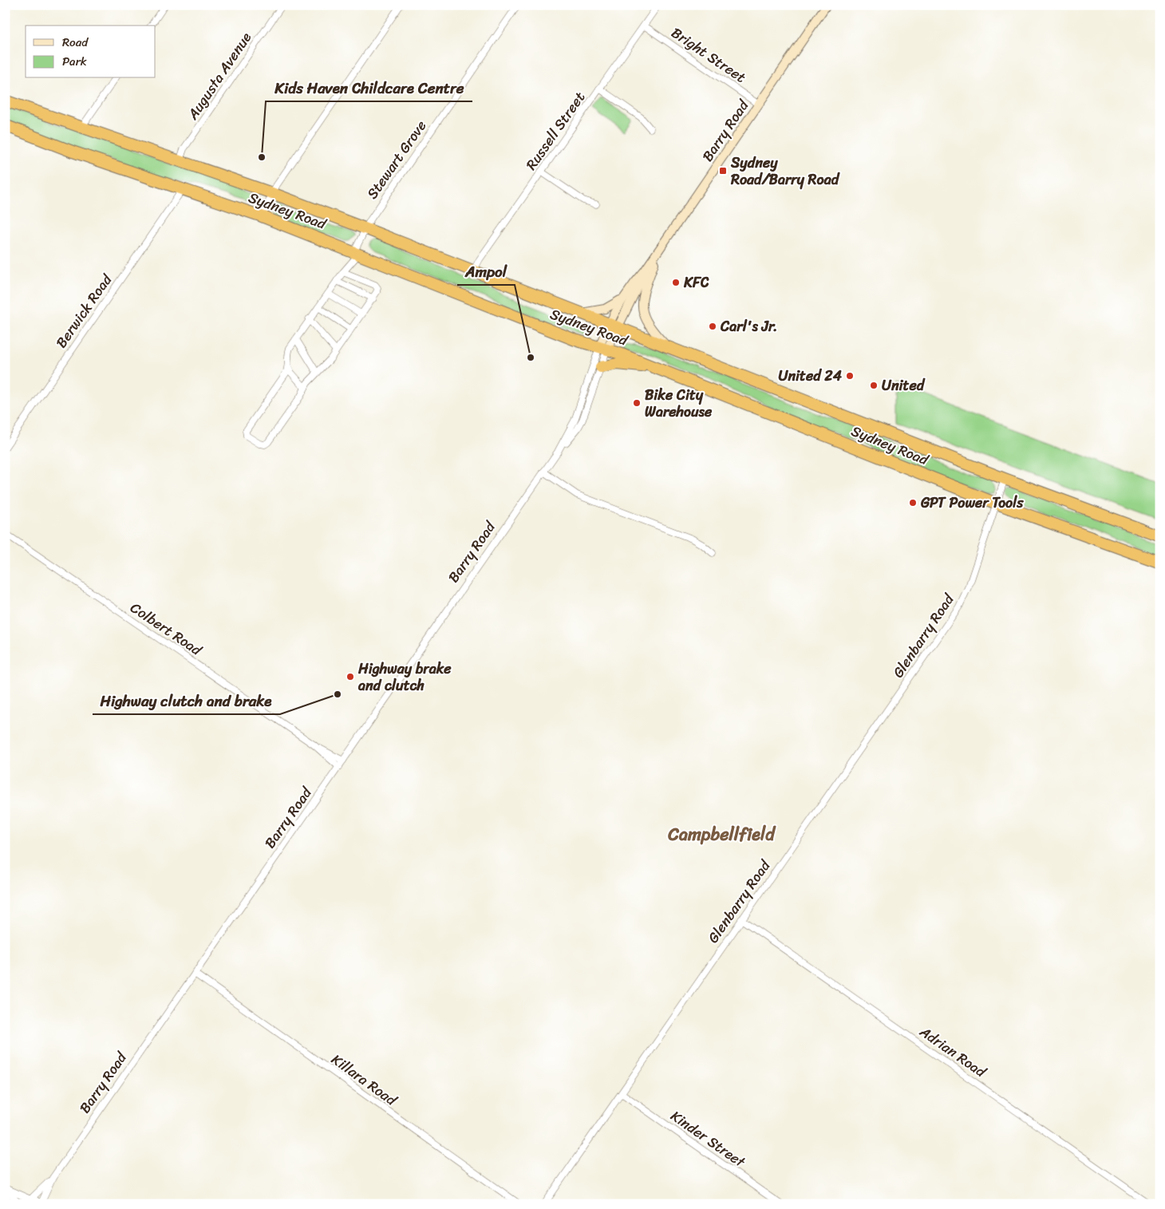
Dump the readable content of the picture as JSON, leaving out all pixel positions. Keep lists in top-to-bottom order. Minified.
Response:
{"streets":{"highway":["Sydney Road"],"main road":["Barry Road"],"street":["Bright Street","Augusta Avenue","Russell Street","Stewart Grove","Berwick Road","Colbert Road","Glenbarry Road","Adrian Road","Killara Road","Kinder Street"]},"crossings":[["Bright Street","Russell Street"],["Bright Street","Barry Road"],["Augusta Avenue","Sydney Road"],["Russell Street","Sydney Road"],["Barry Road","Sydney Road"],["Barry Road","Colbert Road"],["Barry Road","Killara Road"],["Stewart Grove","Sydney Road"],["Sydney Road","Berwick Road"],["Sydney Road","Glenbarry Road"],["Glenbarry Road","Adrian Road"],["Glenbarry Road","Kinder Street"]],"districts":["Campbellfield"],"places":{"other":["Kids Haven Childcare Centre","KFC","Carl's Jr.","Ampol","United 24","United","Bike City Warehouse","GPT Power Tools","Highway brake and clutch","Highway clutch and brake"],"transit":["Sydney Road/Barry Road"]},"legend":["Road","Park"]}
